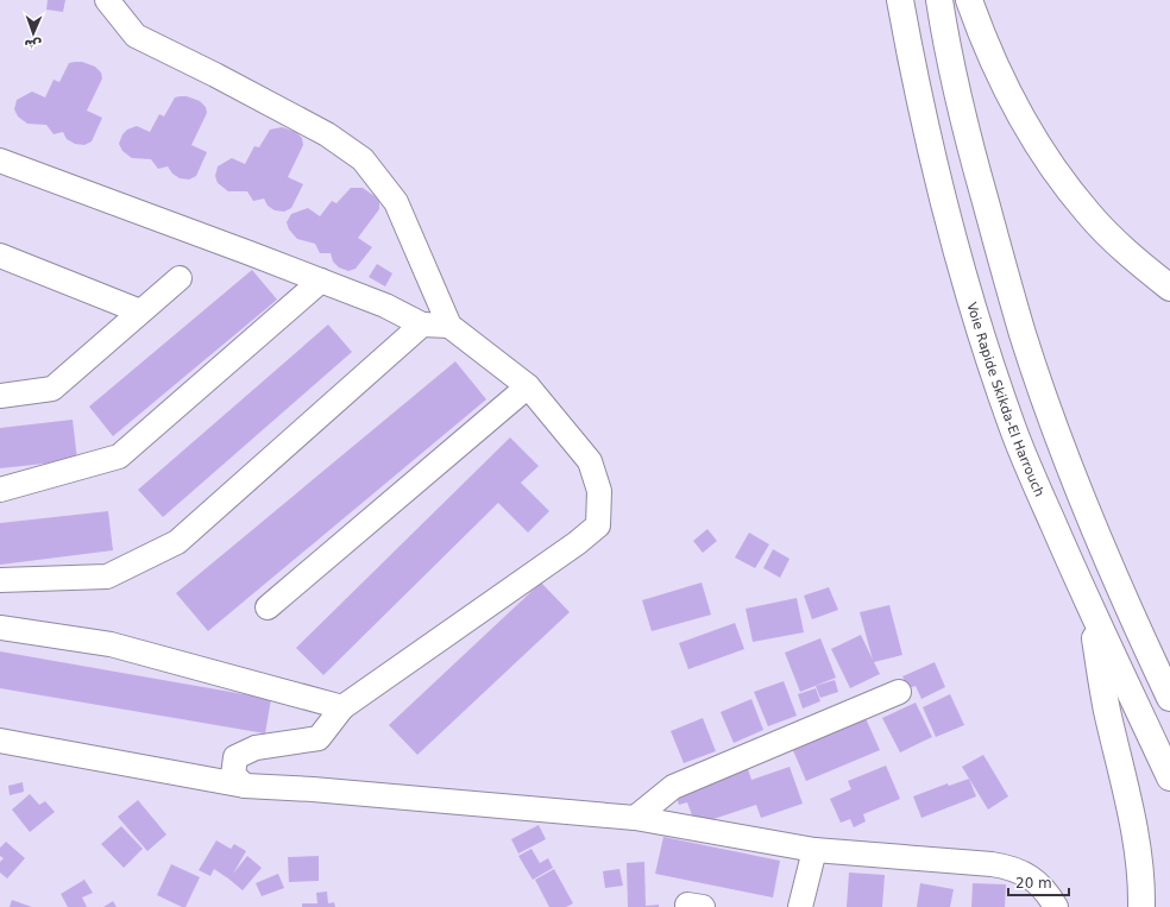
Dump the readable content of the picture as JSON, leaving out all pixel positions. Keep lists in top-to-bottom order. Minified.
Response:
{"streets":{"highway":["Voie Rapide Skikda-El Harrouch"]},"scale_bar":"20 m","north":"bottom"}
